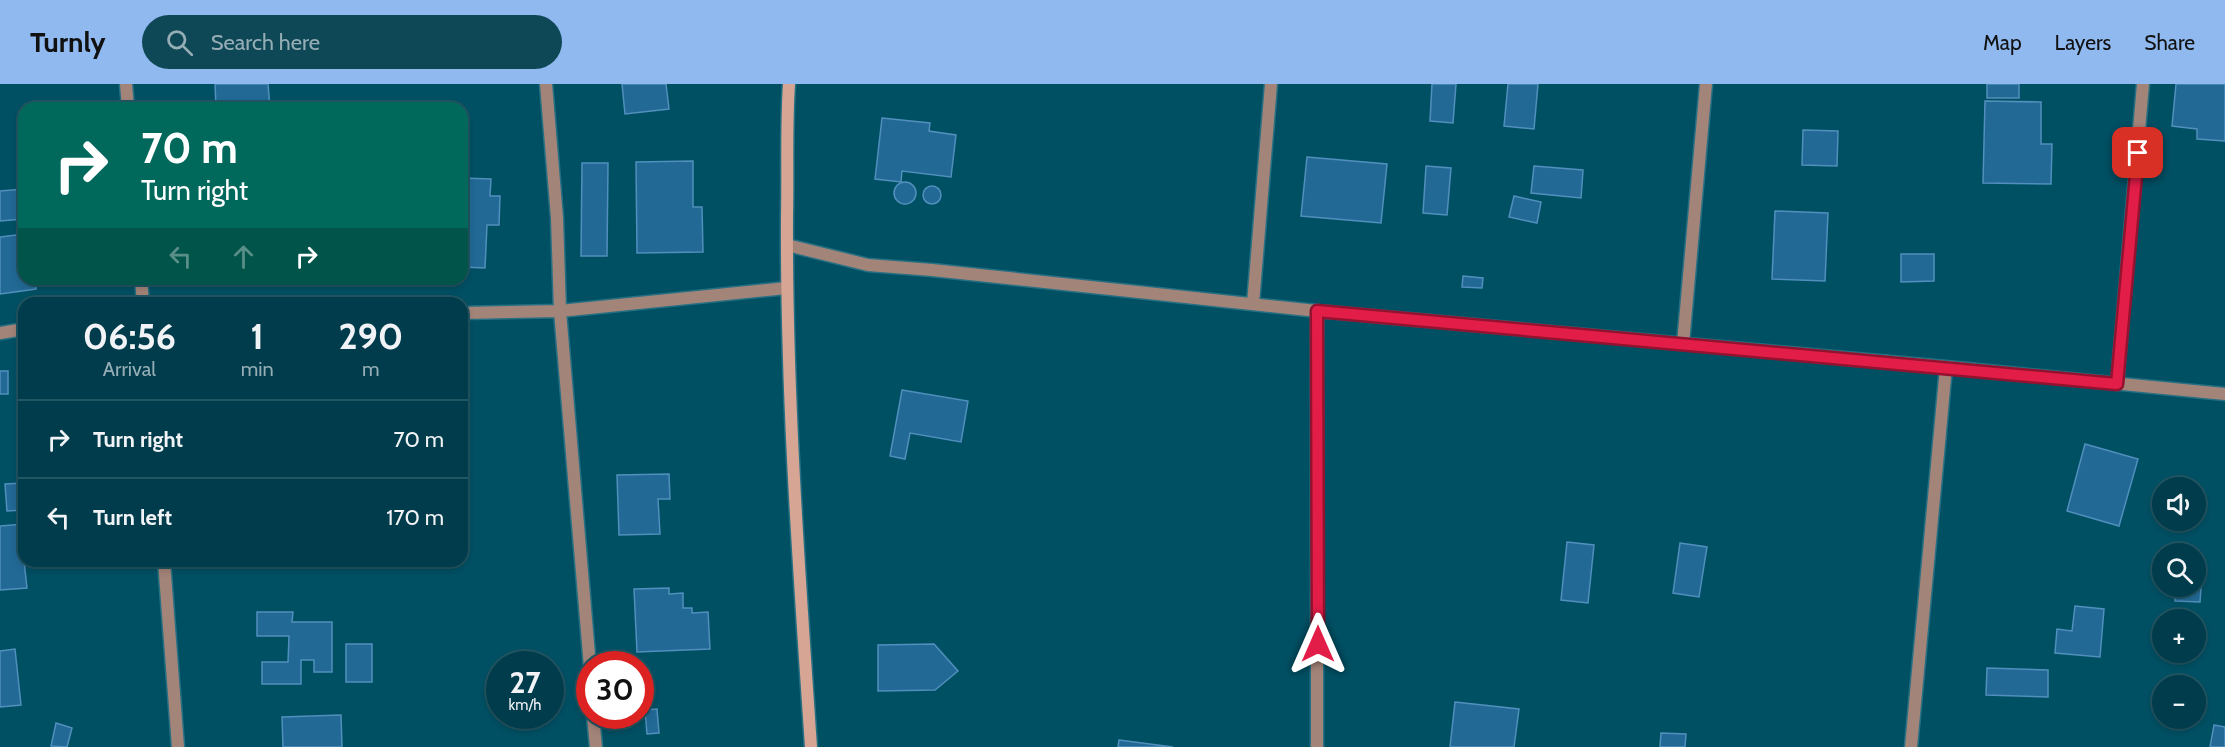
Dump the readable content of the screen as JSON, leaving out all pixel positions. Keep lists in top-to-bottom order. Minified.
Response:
{"page":{"header":"Turnly","search":"Search here","nav":["Map","Layers","Share"],"turn":["70 m","Turn right"],"eta":["06:56","Arrival","1","min","290","m"],"list":[{"name":"Turn right","value":"70 m"},{"name":"Turn left","value":"170 m"}],"map_buttons":["+","−"],"speed":"27 km/h","limit":"30"}}
